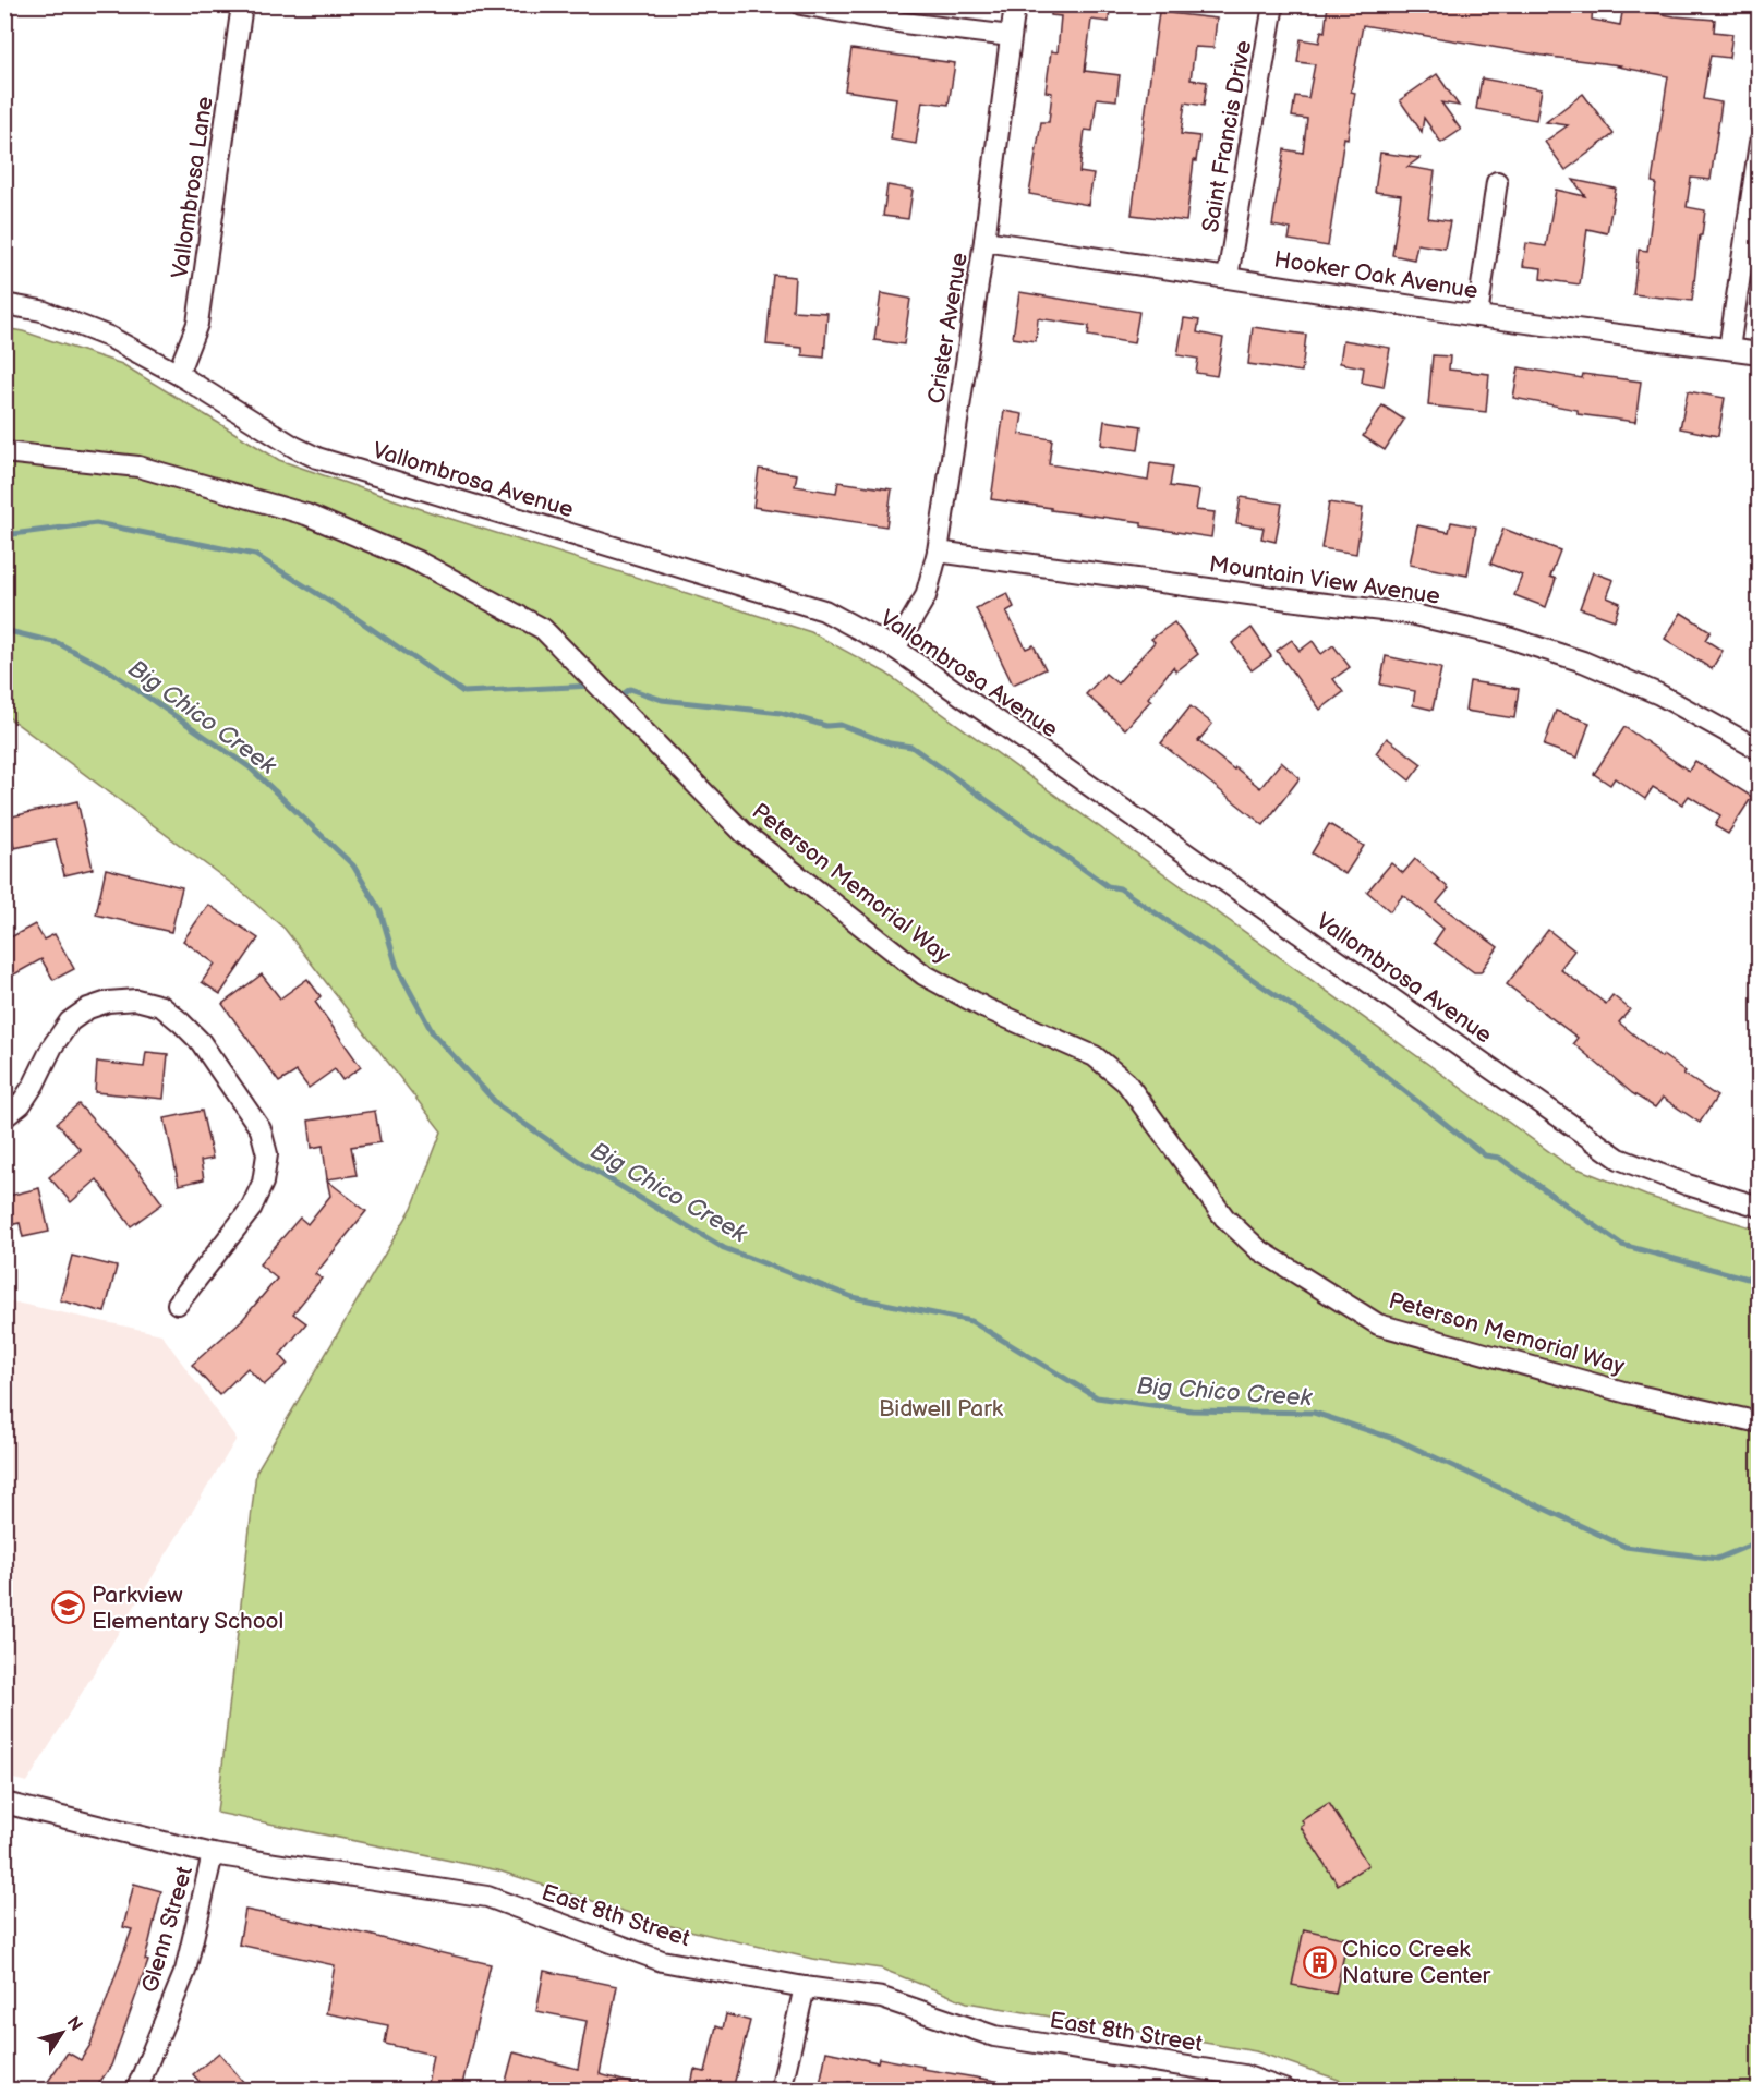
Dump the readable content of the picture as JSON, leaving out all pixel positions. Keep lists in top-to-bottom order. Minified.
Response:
{"streets":{"street":["Saint Francis Drive","Vallombrosa Lane","Hooker Oak Avenue","Crister Avenue","Vallombrosa Avenue","Mountain View Avenue","Peterson Memorial Way","East 8th Street","Glenn Street"]},"crossings":[["Saint Francis Drive","Hooker Oak Avenue"],["Vallombrosa Lane","Vallombrosa Avenue"],["Hooker Oak Avenue","Crister Avenue"],["Crister Avenue","Vallombrosa Avenue"],["Crister Avenue","Mountain View Avenue"],["East 8th Street","Glenn Street"]],"water":["Big Chico Creek"],"parks":["Bidwell Park"],"places":{"school or university":["Parkview Elementary School"],"building":["Chico Creek Nature Center"]},"north":"top right"}
